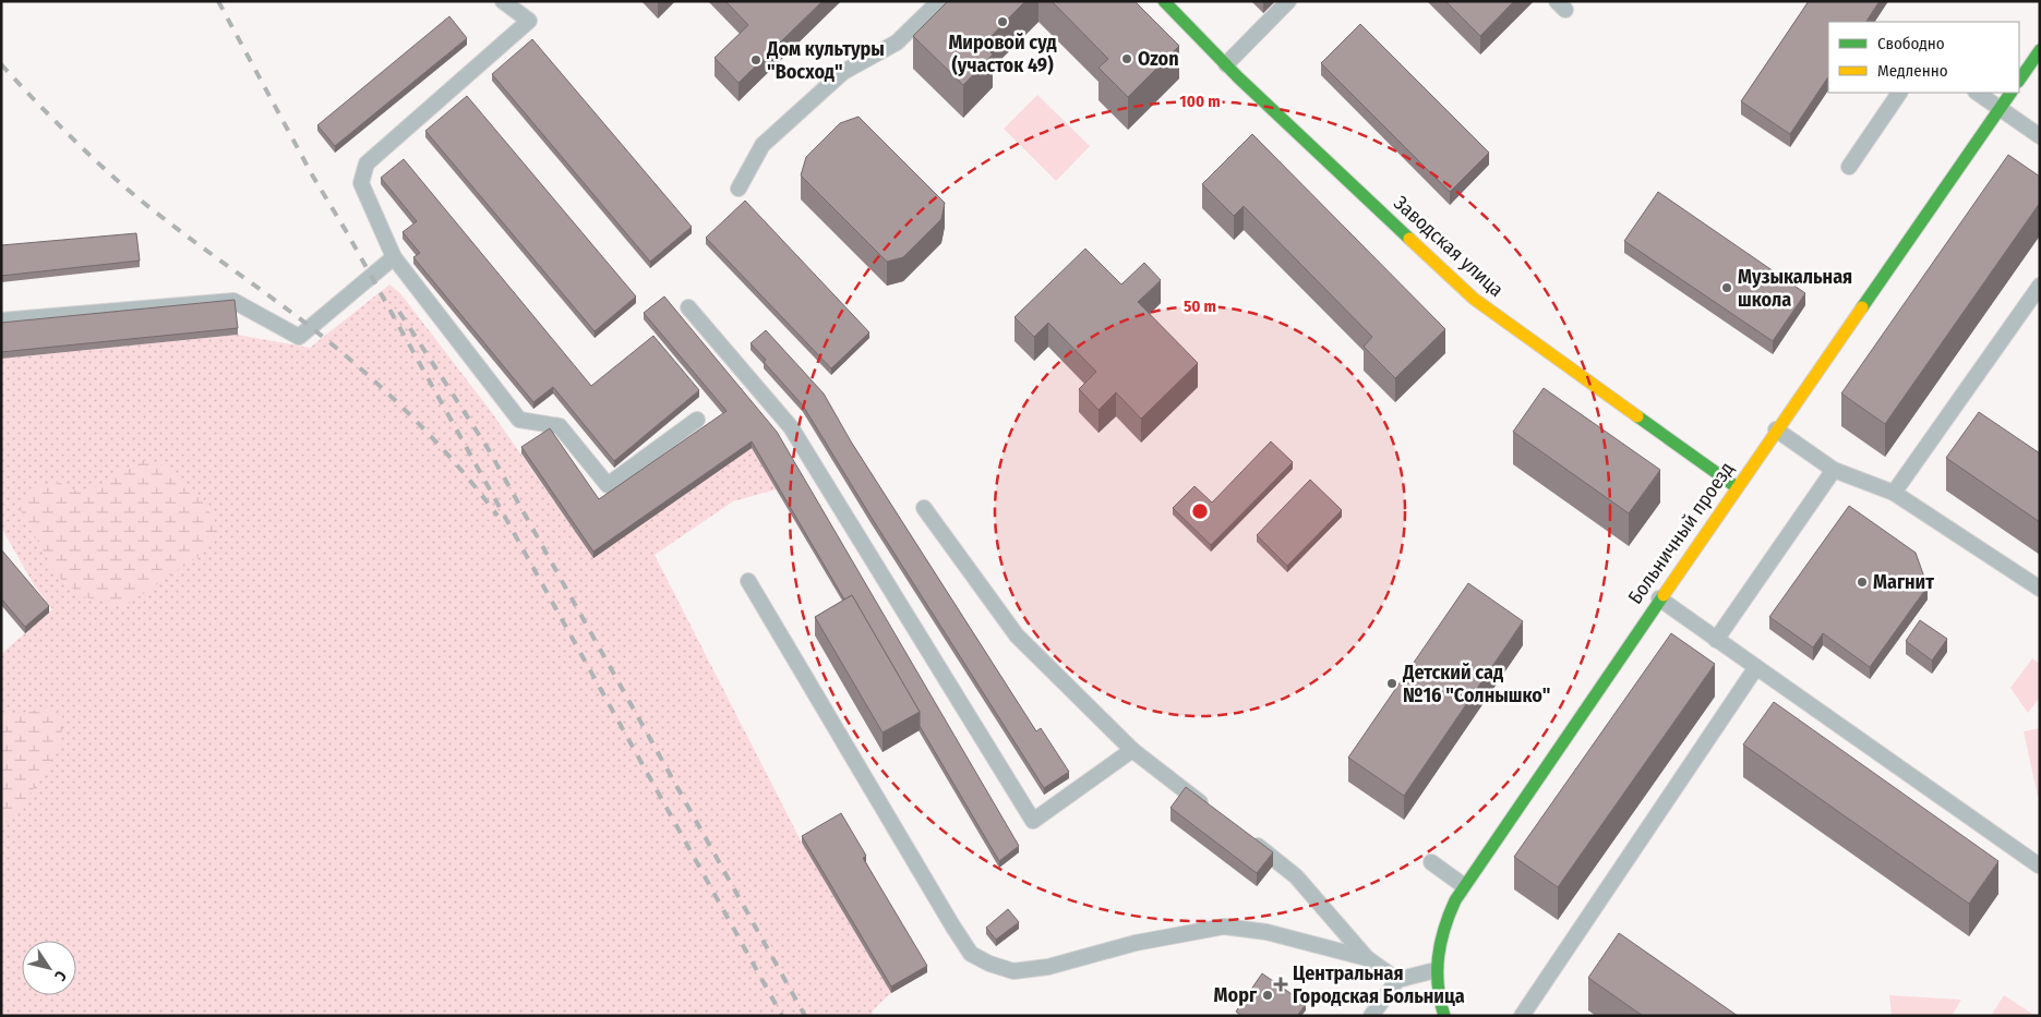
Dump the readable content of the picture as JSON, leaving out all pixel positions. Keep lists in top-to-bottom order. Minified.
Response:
{"streets":{"street":["Заводская улица","Больничный проезд"]},"crossings":[["Заводская улица","Больничный проезд"]],"places":{"other":["Мировой суд (участок 49)","Ozon","Дом культуры \"Восход\"","Музыкальная школа","Магнит","Детский сад №16 \"Солнышко\"","Морг"],"health":["Центральная Городская Больница"]},"legend":["Свободно","Медленно"],"north":"bottom right","rings":["100 m","50 m"]}
